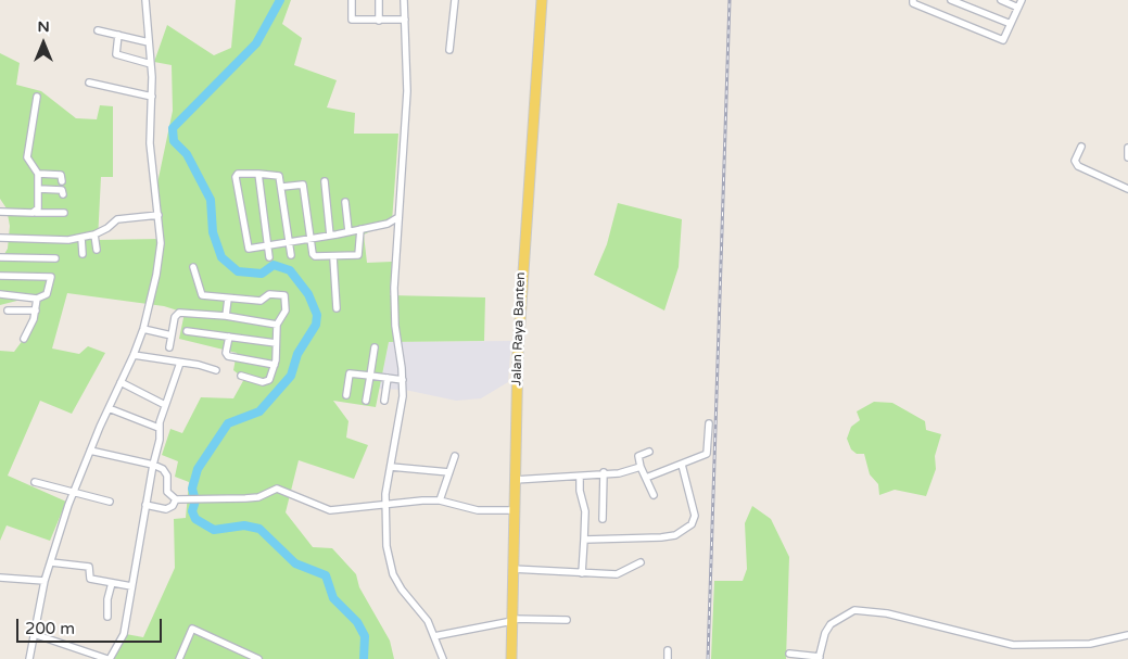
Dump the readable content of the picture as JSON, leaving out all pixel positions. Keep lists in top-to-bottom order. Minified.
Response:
{"streets":{"main road":["Jalan Raya Banten"]},"scale_bar":"200 m","north":"top"}
